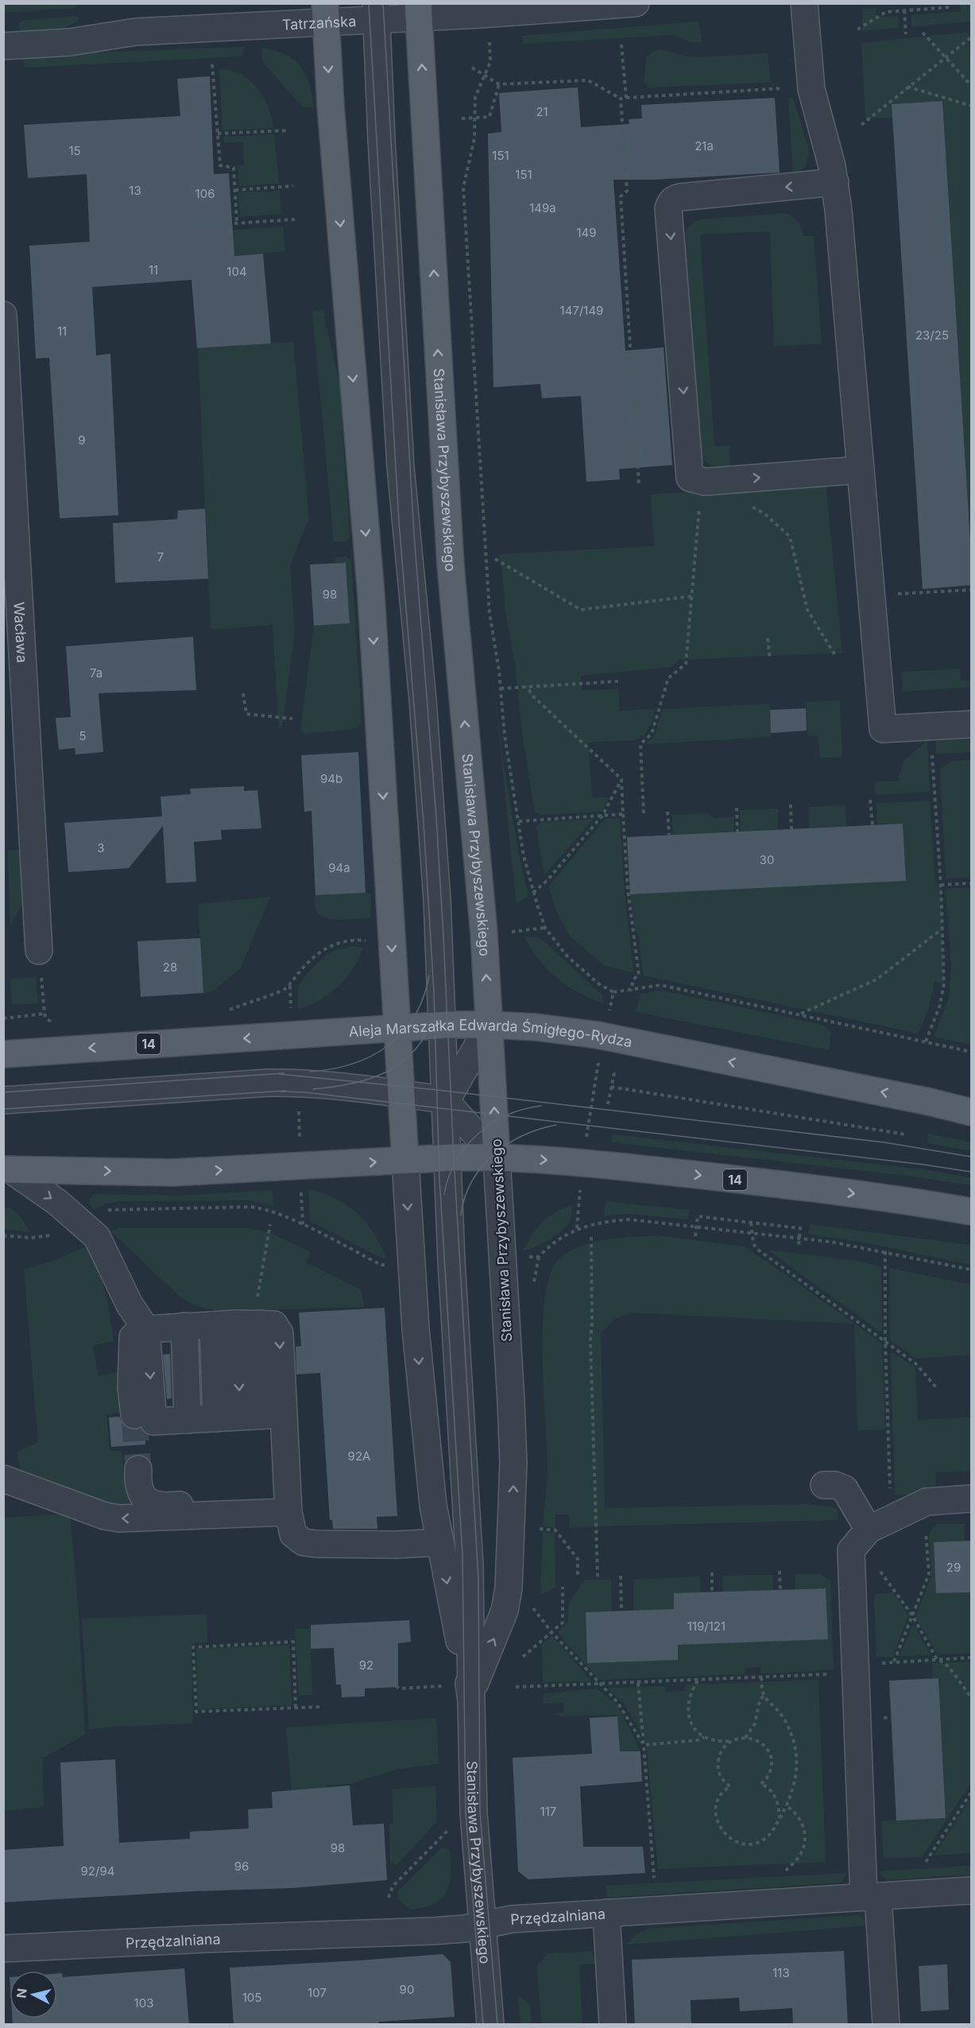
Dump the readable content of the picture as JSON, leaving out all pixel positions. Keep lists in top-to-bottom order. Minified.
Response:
{"streets":{"main road":["Stanisława Przybyszewskiego","Aleja Marszałka Edwarda Śmigłego-Rydza","14"],"street":["Tatrzańska","Wacława","Przędzalniana"]},"crossings":[["Tatrzańska","Stanisława Przybyszewskiego"],["Stanisława Przybyszewskiego","Aleja Marszałka Edwarda Śmigłego-Rydza"],["Stanisława Przybyszewskiego","14"],["Stanisława Przybyszewskiego","Przędzalniana"]],"house_numbers":["21","21a","15","151","151","13","106","149a","149","11","104","147/149","11","23/25","9","7","98","7a","5","94b","3","30","94a","28","92A","29","119/121","92","117","98","96","92/94","113","90","107","105","103"],"north":"left"}
